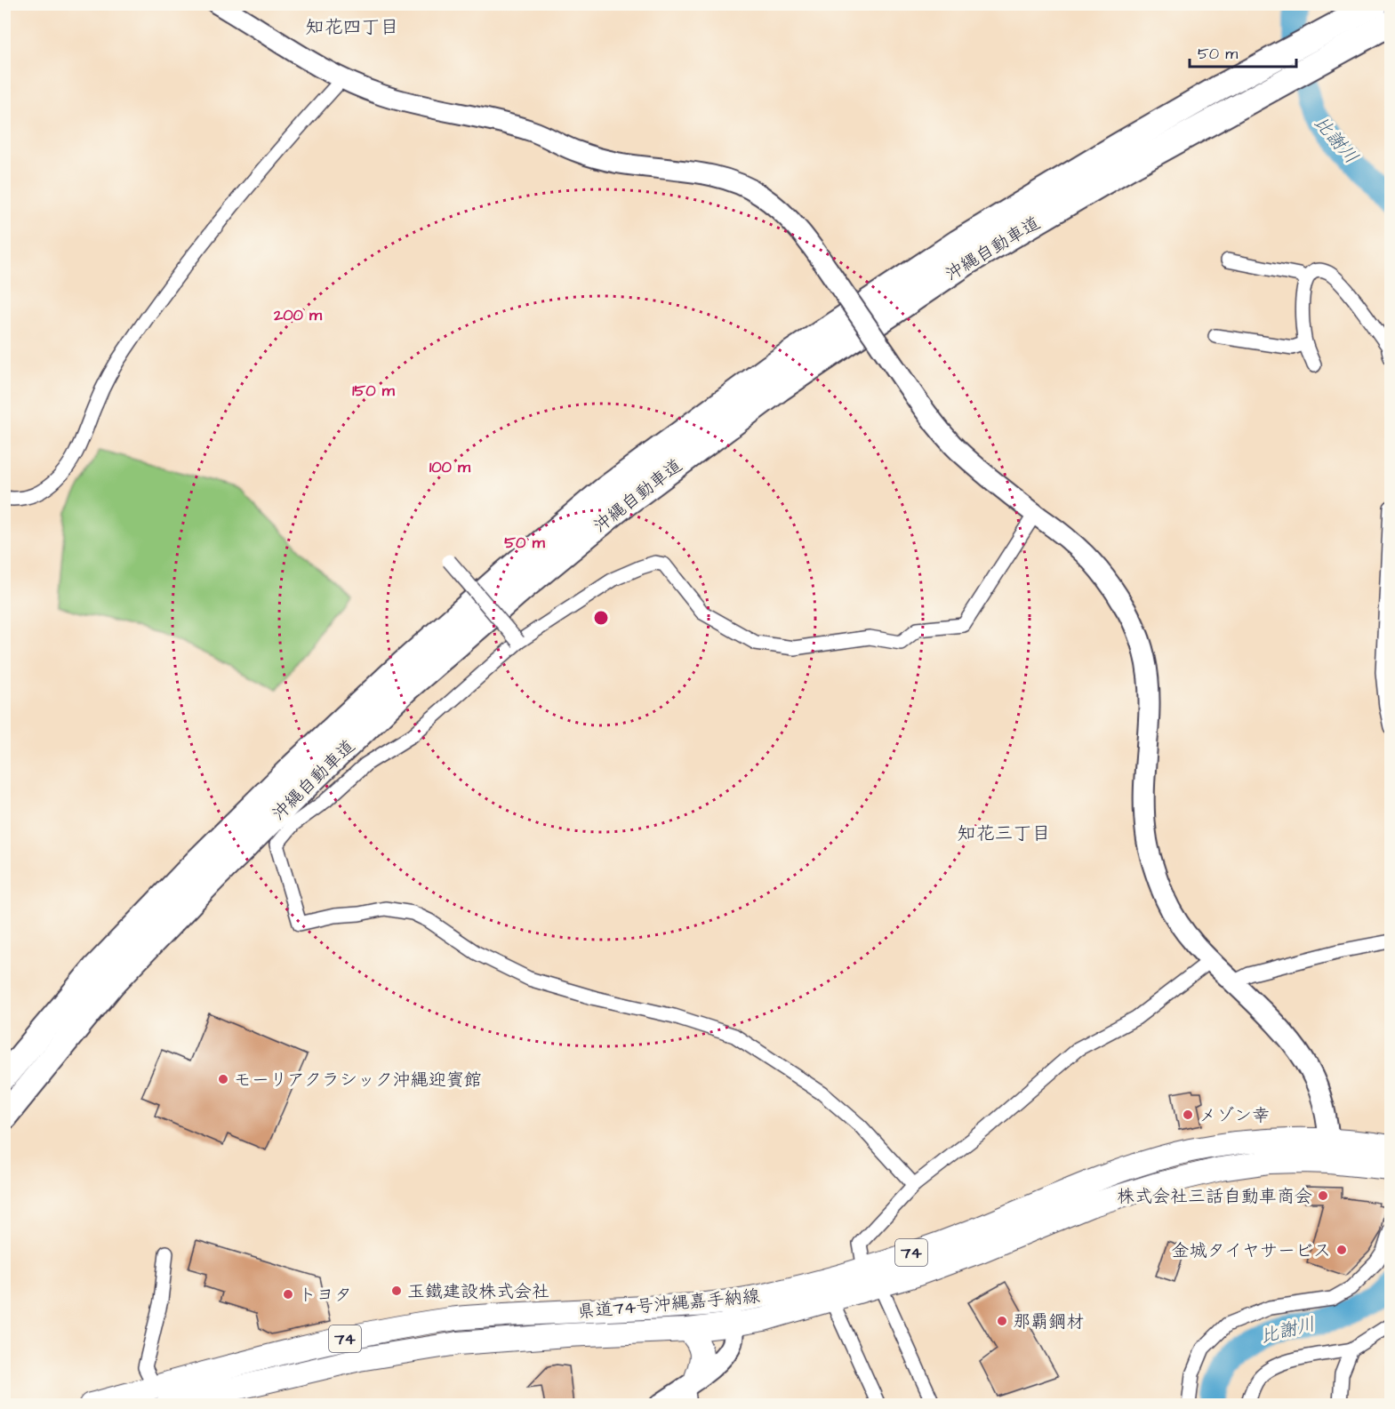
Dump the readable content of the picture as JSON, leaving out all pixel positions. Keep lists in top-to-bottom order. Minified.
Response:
{"streets":{"highway":["沖縄自動車道"],"main road":["74","県道74号沖縄嘉手納線"]},"districts":["知花四丁目","知花三丁目"],"water":["比謝川"],"places":["モーリアクラシック沖縄迎賓館","メゾン幸","株式会社三話自動車商会","金城タイヤサービス","玉鐵建設株式会社","トヨタ","那覇鋼材"],"scale_bar":"50 m","rings":["200 m","150 m","100 m","50 m"]}
